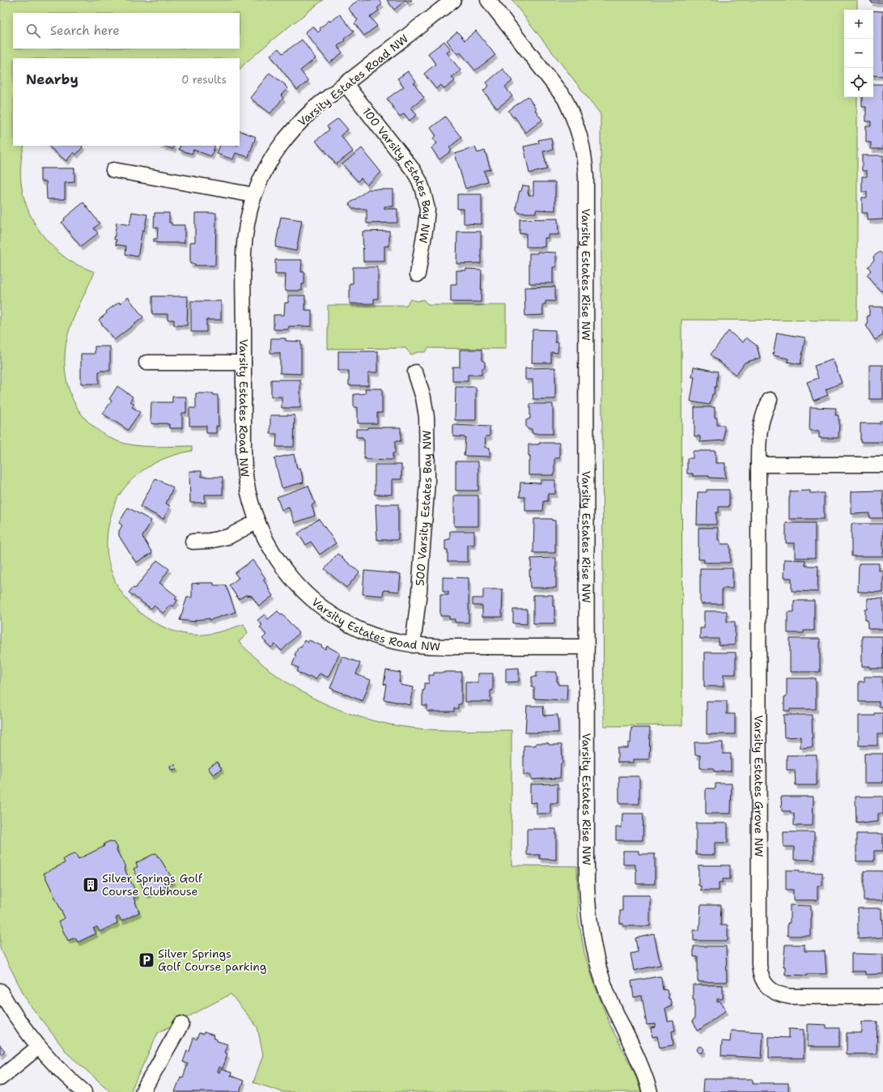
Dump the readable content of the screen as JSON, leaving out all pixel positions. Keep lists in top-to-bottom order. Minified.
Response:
{"streets":{"street":["Varsity Estates Road NW","100 Varsity Estates Bay NW","Varsity Estates Rise NW","500 Varsity Estates Bay NW","Varsity Estates Grove NW"]},"crossings":[["Varsity Estates Road NW","100 Varsity Estates Bay NW"],["Varsity Estates Road NW","Varsity Estates Rise NW"],["Varsity Estates Road NW","500 Varsity Estates Bay NW"]],"places":{"building":["Silver Springs Golf Course Clubhouse"],"parking":["Silver Springs Golf Course parking"]},"page":{"map_buttons":["+","−"],"search":"Search here","heading":["Nearby","0 results"]}}
